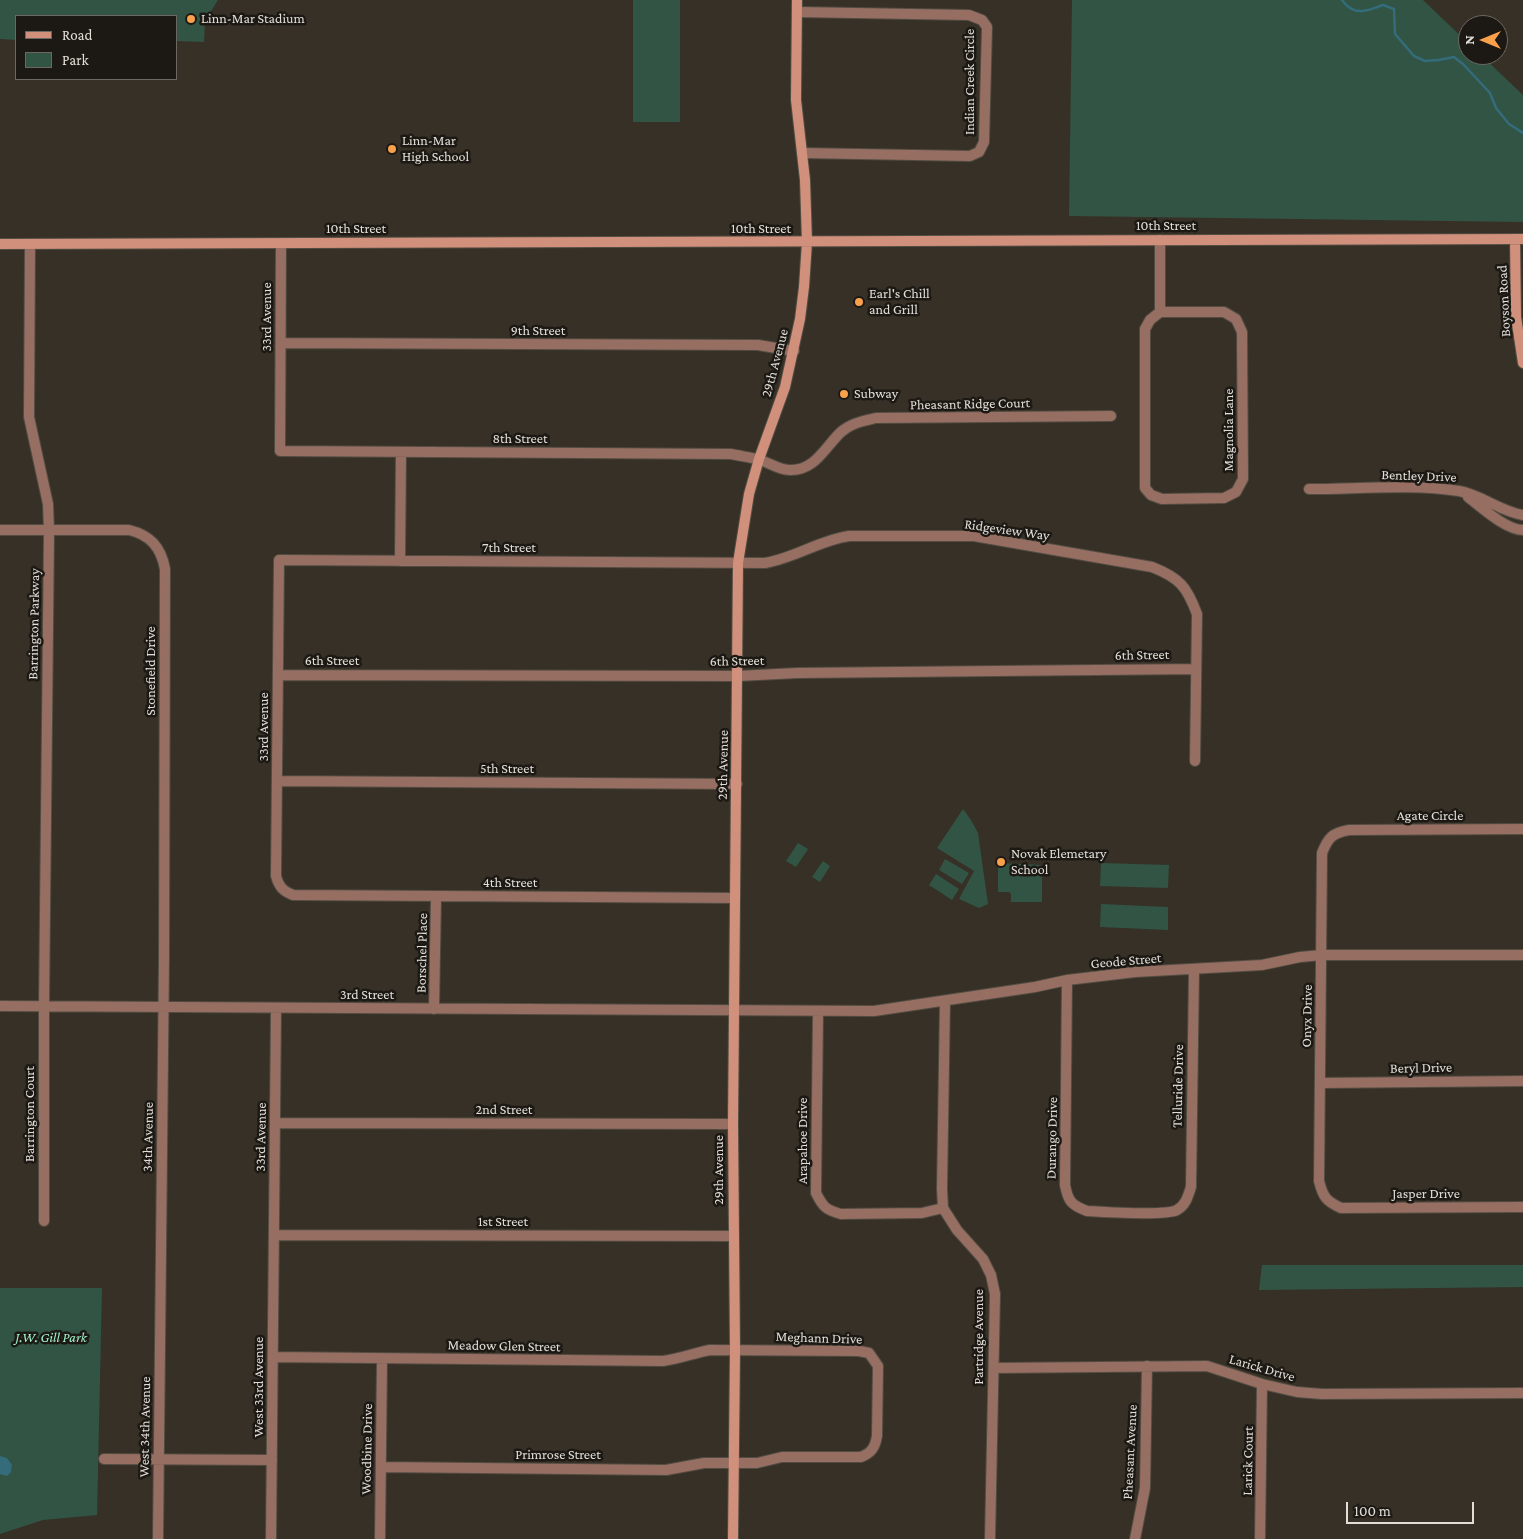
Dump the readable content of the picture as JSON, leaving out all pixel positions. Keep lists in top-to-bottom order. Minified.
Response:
{"streets":{"street":["Indian Creek Circle","10th Street","Boyson Road","33rd Avenue","9th Street","29th Avenue","Pheasant Ridge Court","Magnolia Lane","8th Street","Bentley Drive","Ridgeview Way","7th Street","Barrington Parkway","6th Street","Stonefield Drive","5th Street","Agate Circle","4th Street","Borschel Place","Geode Street","3rd Street","Onyx Drive","Beryl Drive","Telluride Drive","2nd Street","Barrington Court","34th Avenue","Durango Drive","Arapahoe Drive","Jasper Drive","1st Street","Partridge Avenue","Meghann Drive","Meadow Glen Street","Larick Drive","West 33rd Avenue","West 34th Avenue","Woodbine Drive","Pheasant Avenue","Primrose Street","Larick Court"]},"crossings":[["Indian Creek Circle","29th Avenue"],["10th Street","Boyson Road"],["10th Street","33rd Avenue"],["10th Street","29th Avenue"],["10th Street","Barrington Parkway"],["33rd Avenue","9th Street"],["33rd Avenue","8th Street"],["33rd Avenue","7th Street"],["33rd Avenue","6th Street"],["33rd Avenue","5th Street"],["33rd Avenue","4th Street"],["33rd Avenue","3rd Street"],["33rd Avenue","2nd Street"],["33rd Avenue","1st Street"],["33rd Avenue","West 33rd Avenue"],["9th Street","29th Avenue"],["29th Avenue","Pheasant Ridge Court"],["29th Avenue","8th Street"],["29th Avenue","Ridgeview Way"],["29th Avenue","7th Street"],["29th Avenue","6th Street"],["29th Avenue","5th Street"],["29th Avenue","4th Street"],["29th Avenue","Geode Street"],["29th Avenue","3rd Street"],["29th Avenue","2nd Street"],["29th Avenue","1st Street"],["29th Avenue","Meghann Drive"],["29th Avenue","Meadow Glen Street"],["29th Avenue","Primrose Street"],["Pheasant Ridge Court","8th Street"],["Ridgeview Way","7th Street"],["Ridgeview Way","6th Street"],["Barrington Parkway","Stonefield Drive"],["Barrington Parkway","3rd Street"],["Barrington Parkway","Barrington Court"],["Stonefield Drive","34th Avenue"],["Agate Circle","Onyx Drive"],["4th Street","Borschel Place"],["Borschel Place","3rd Street"],["Geode Street","3rd Street"],["Geode Street","Onyx Drive"],["Geode Street","Telluride Drive"],["Geode Street","Durango Drive"],["Geode Street","Arapahoe Drive"],["3rd Street","Barrington Court"],["3rd Street","34th Avenue"],["Onyx Drive","Beryl Drive"],["Onyx Drive","Jasper Drive"],["Telluride Drive","Durango Drive"],["34th Avenue","West 34th Avenue"],["Arapahoe Drive","Partridge Avenue"],["1st Street","West 33rd Avenue"],["Partridge Avenue","Larick Drive"],["Meghann Drive","Meadow Glen Street"],["Meghann Drive","Primrose Street"],["Meadow Glen Street","West 33rd Avenue"],["Meadow Glen Street","Woodbine Drive"],["Larick Drive","Pheasant Avenue"],["Larick Drive","Larick Court"],["Woodbine Drive","Primrose Street"]],"parks":["J.W. Gill Park"],"places":["Linn-Mar Stadium","Linn-Mar High School","Earl's Chill and Grill","Subway","Novak Elemetary School"],"legend":["Road","Park"],"scale_bar":"100 m","north":"left"}
